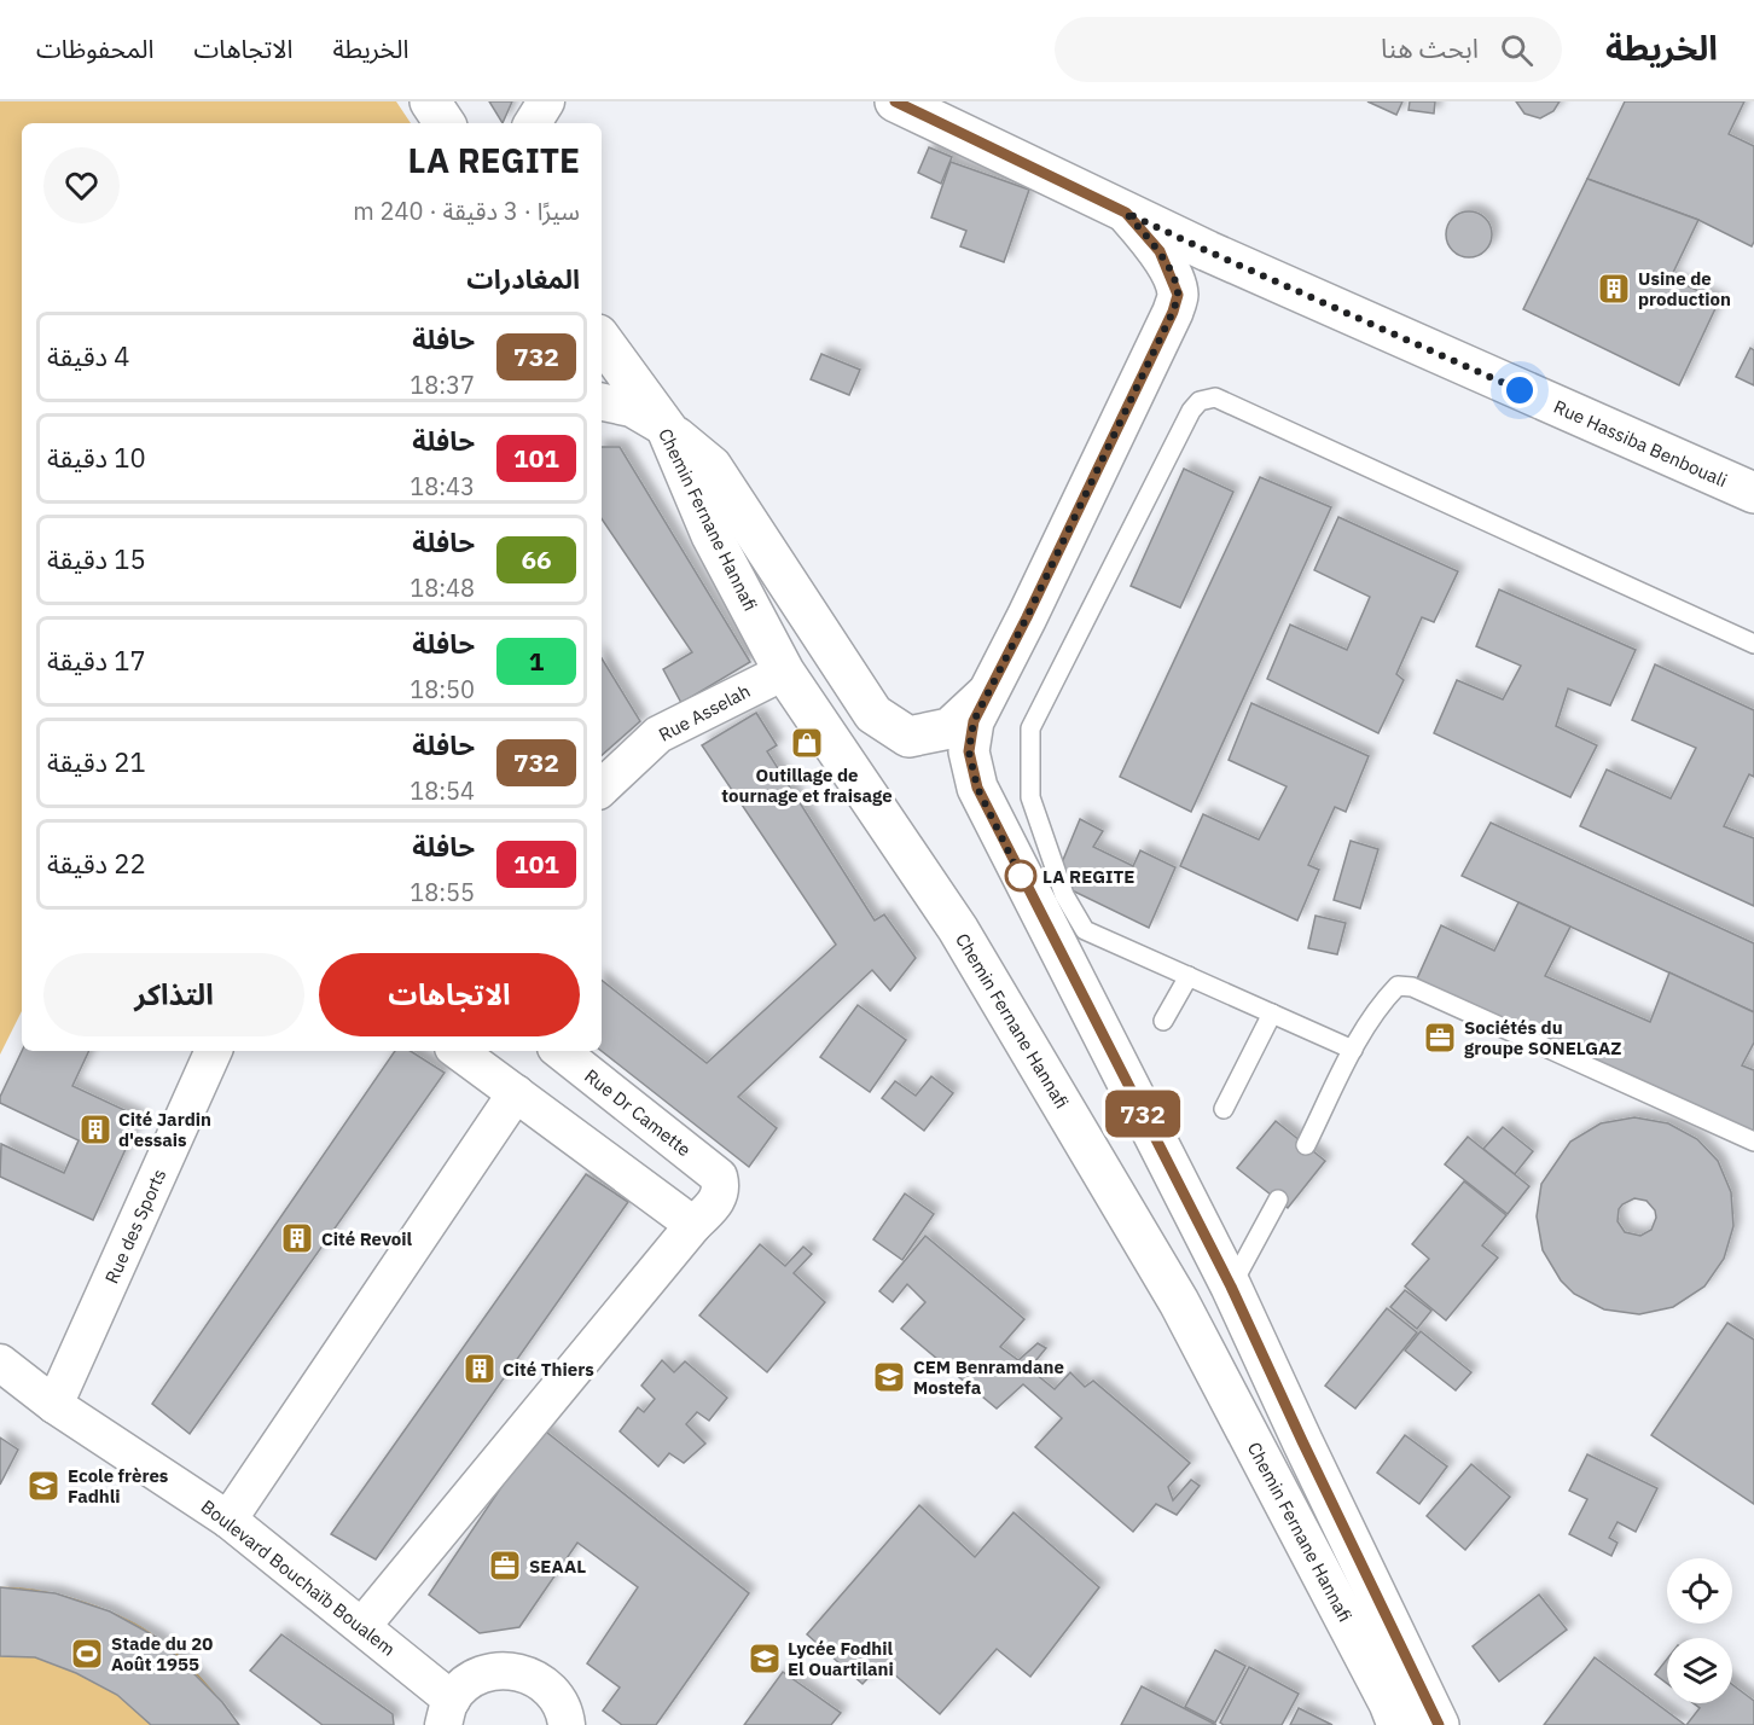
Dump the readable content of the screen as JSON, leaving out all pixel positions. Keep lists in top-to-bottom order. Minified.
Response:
{"streets":{"main road":["Rue Hassiba Benbouali","Chemin Fernane Hannafi"],"street":["Rue Asselah","Rue Dr Camette","Rue des Sports","Boulevard Bouchaïb Boualem"]},"crossings":[["Rue Hassiba Benbouali","Chemin Fernane Hannafi"],["Chemin Fernane Hannafi","Rue Asselah"],["Rue des Sports","Boulevard Bouchaïb Boualem"]],"places":{"building":["Usine de production","Cité Jardin d'essais","Cité Revoil","Cité Thiers"],"shop":["Outillage de tournage et fraisage"],"other":["LA REGITE"],"office":["Sociétés du groupe SONELGAZ","SEAAL"],"school or university":["CEM Benramdane Mostefa","Ecole frères Fadhli","Lycée Fodhil El Ouartilani"],"sports":["Stade du 20 Août 1955"]},"lines":["bus line 732"],"page":{"header":"الخريطة","search":"ابحث هنا","nav":["الخريطة","الاتجاهات","المحفوظات"],"on_map":"732","heading":[["LA REGITE","سيرًا · 3 دقيقة · 240 m"],"المغادرات"],"list":[{"mark":"732","name":"حافلة","note":"18:37","value":"4 دقيقة"},{"mark":"101","name":"حافلة","note":"18:43","value":"10 دقيقة"},{"mark":"66","name":"حافلة","note":"18:48","value":"15 دقيقة"},{"mark":"1","name":"حافلة","note":"18:50","value":"17 دقيقة"},{"mark":"732","name":"حافلة","note":"18:54","value":"21 دقيقة"},{"mark":"101","name":"حافلة","note":"18:55","value":"22 دقيقة"}],"buttons":["الاتجاهات","التذاكر"]}}
